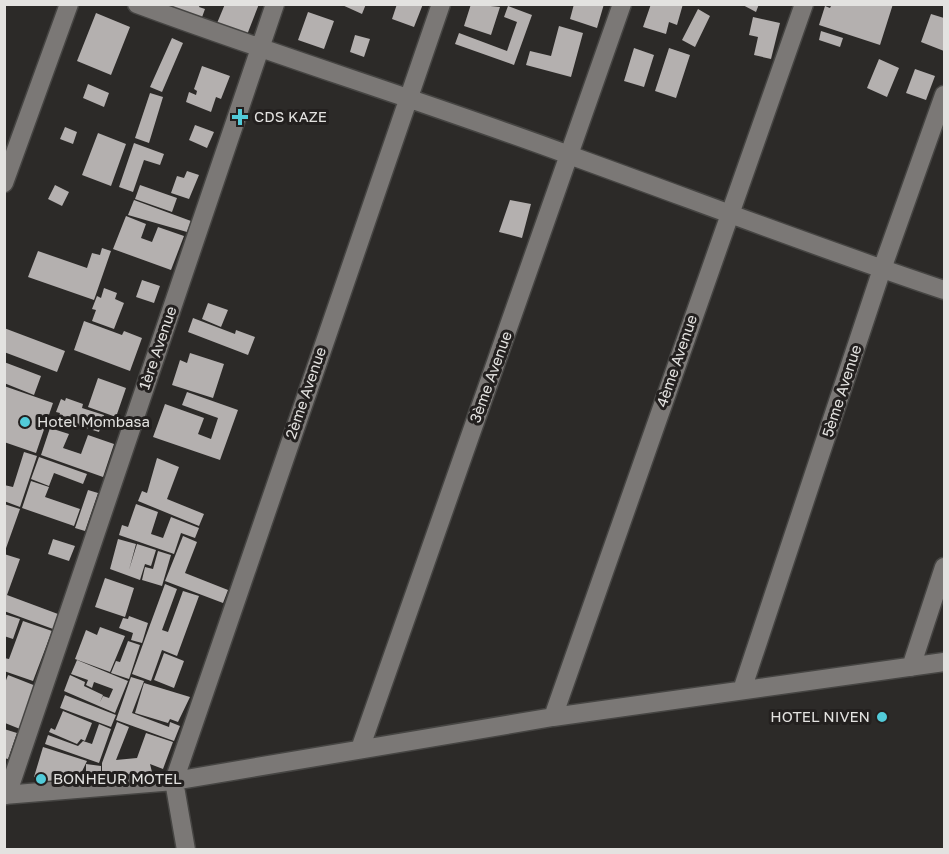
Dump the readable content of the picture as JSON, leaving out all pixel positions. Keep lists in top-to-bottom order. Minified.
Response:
{"streets":{"street":["1ère Avenue","4ème Avenue","3ème Avenue","5ème Avenue","2ème Avenue"]},"places":{"health":["CDS KAZE"],"other":["Hotel Mombasa","HOTEL NIVEN","BONHEUR MOTEL"]}}
